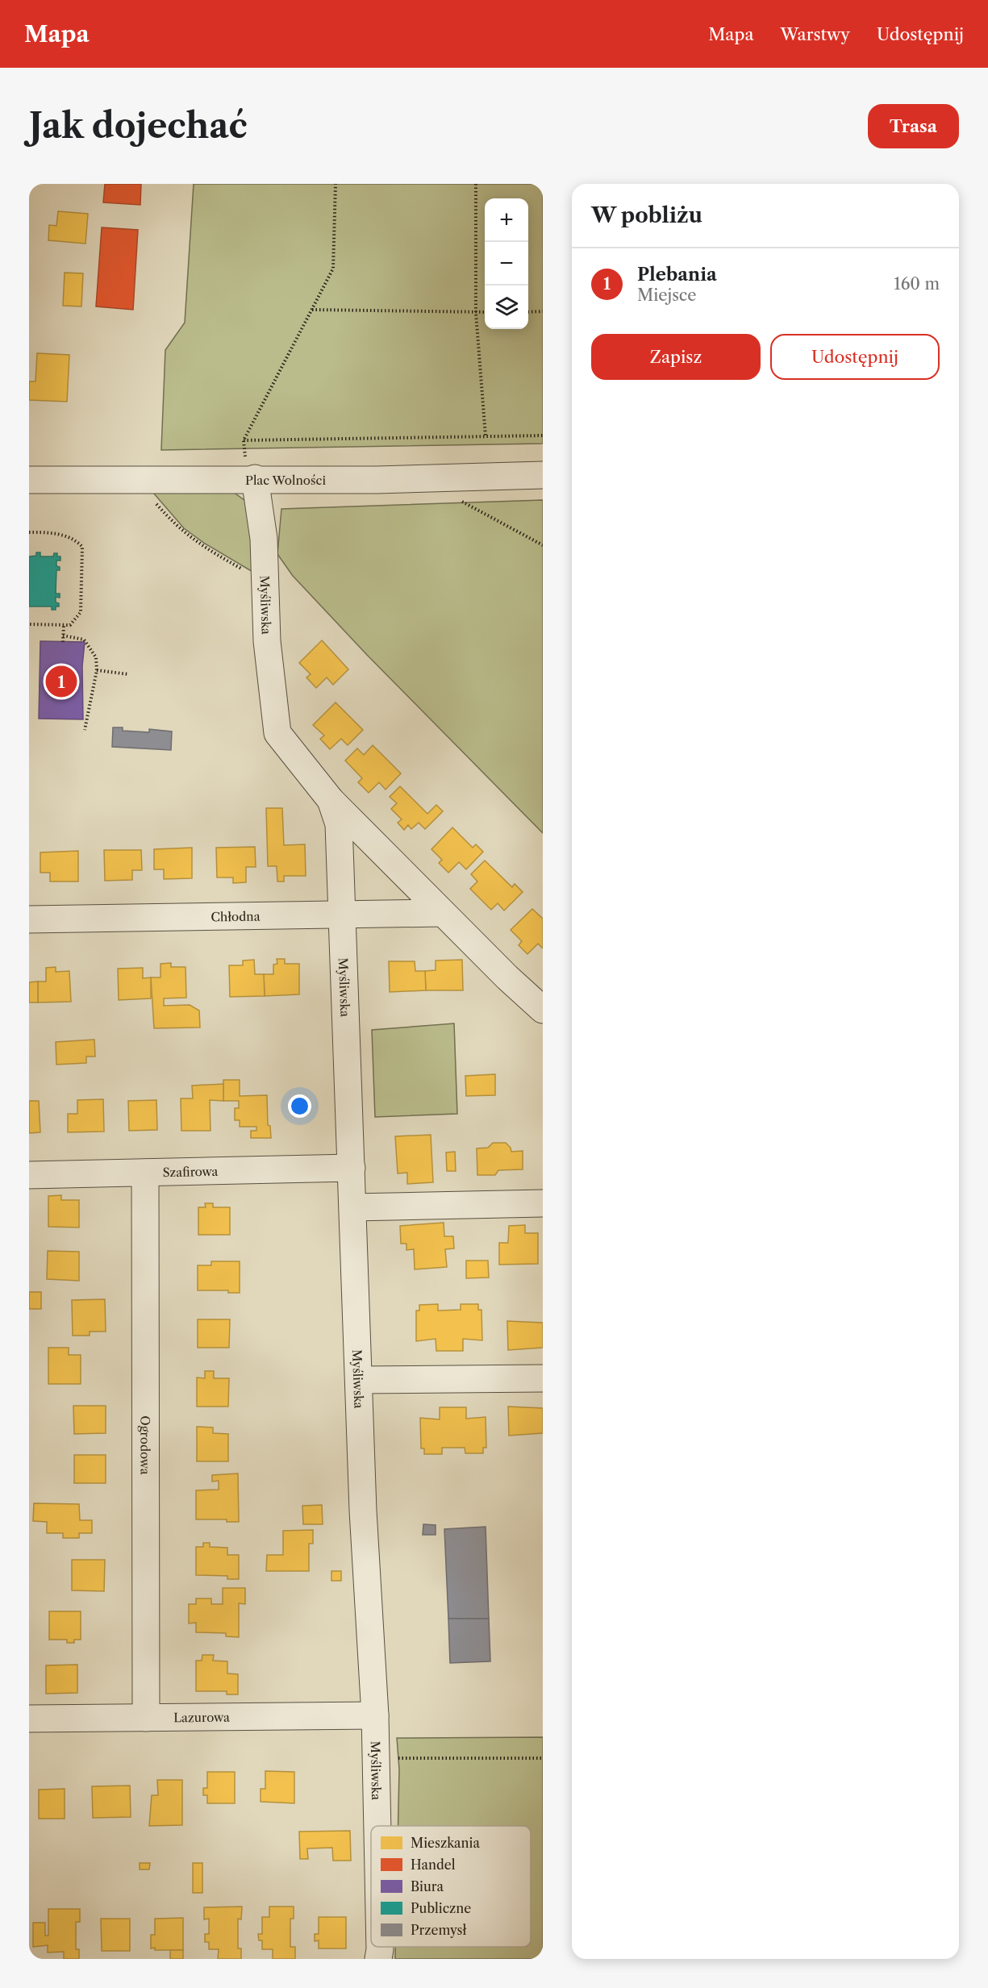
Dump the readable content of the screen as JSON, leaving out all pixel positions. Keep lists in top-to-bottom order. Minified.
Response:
{"streets":{"street":["Plac Wolności","Myśliwska","Chłodna","Szafirowa","Ogrodowa","Lazurowa"]},"crossings":[["Plac Wolności","Myśliwska"],["Myśliwska","Chłodna"],["Myśliwska","Szafirowa"],["Myśliwska","Lazurowa"],["Szafirowa","Ogrodowa"],["Ogrodowa","Lazurowa"]],"legend":["Mieszkania","Handel","Biura","Publiczne","Przemysł"],"page":{"header":"Mapa","nav":["Mapa","Warstwy","Udostępnij"],"buttons":["Trasa",["Zapisz","Udostępnij"]],"title":"Jak dojechać","heading":"W pobliżu","map_buttons":["+","−"],"list":[{"mark":"1","name":"Plebania","note":"Miejsce","value":"160 m"}],"pins":"1"}}
